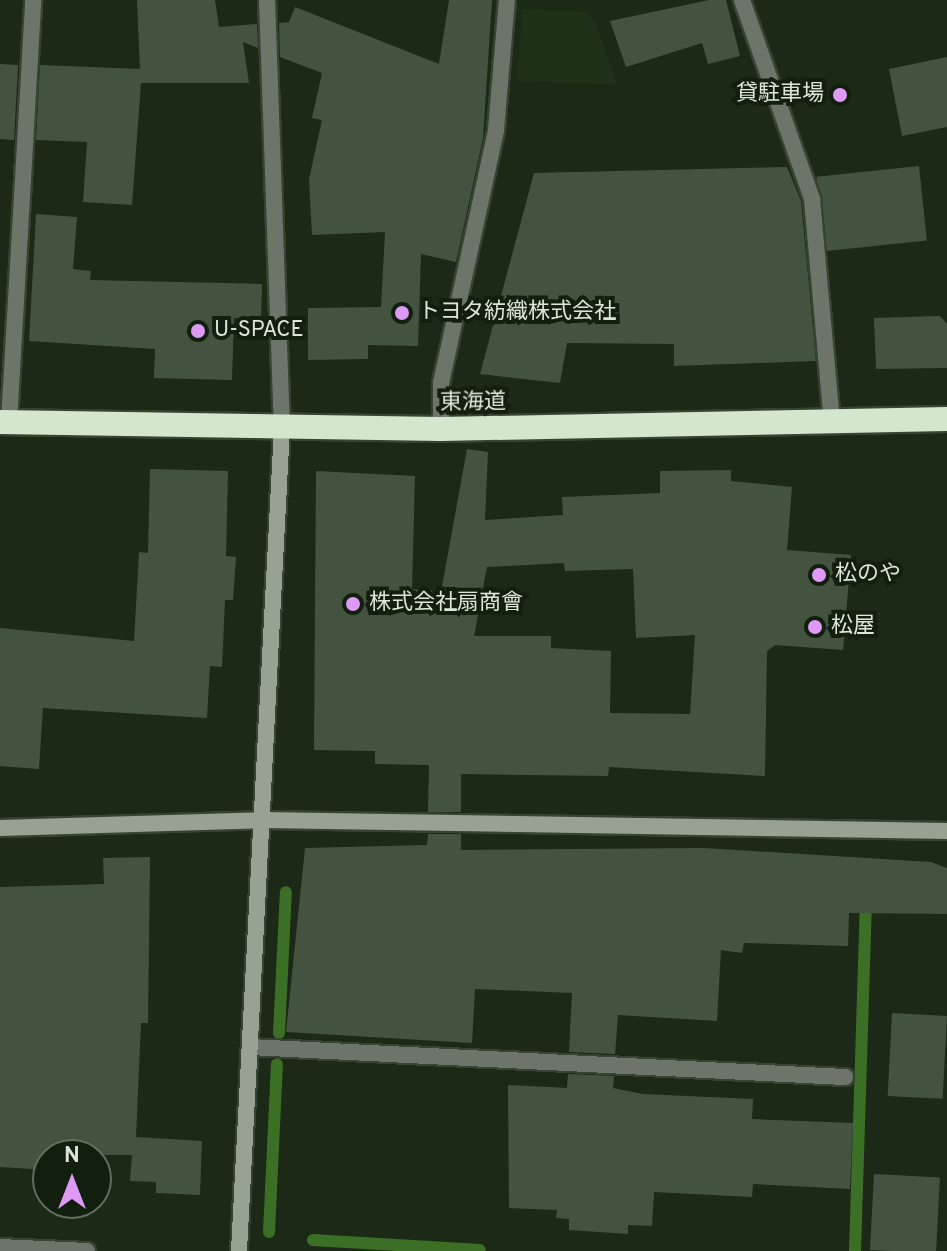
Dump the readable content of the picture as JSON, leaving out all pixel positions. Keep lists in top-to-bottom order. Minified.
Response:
{"streets":{"highway":["東海道"]},"places":["貸駐車場","トヨタ紡織株式会社","U-SPACE","松のや","株式会社扇商會","松屋"],"north":"top"}
